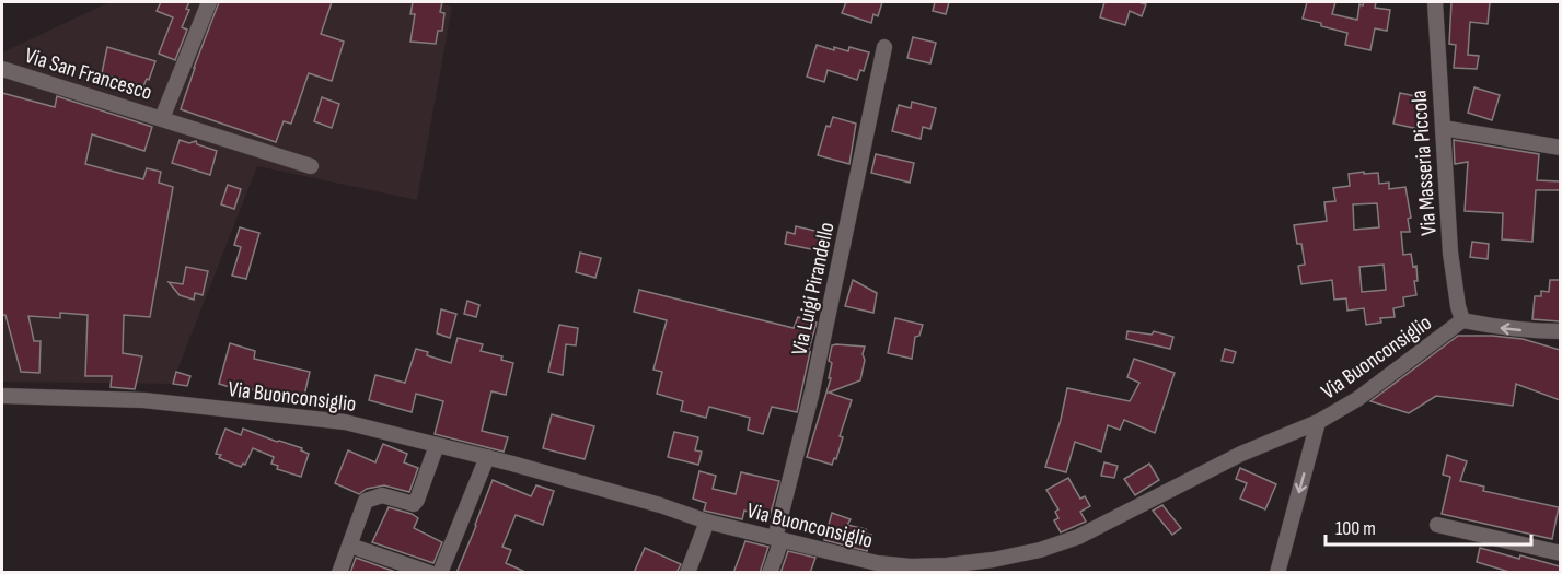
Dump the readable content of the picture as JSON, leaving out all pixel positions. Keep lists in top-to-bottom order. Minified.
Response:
{"streets":{"street":["Via San Francesco","Via Masseria Piccola","Via Luigi Pirandello","Via Buonconsiglio"]},"crossings":[["Via Masseria Piccola","Via Buonconsiglio"],["Via Luigi Pirandello","Via Buonconsiglio"]],"scale_bar":"100 m"}
